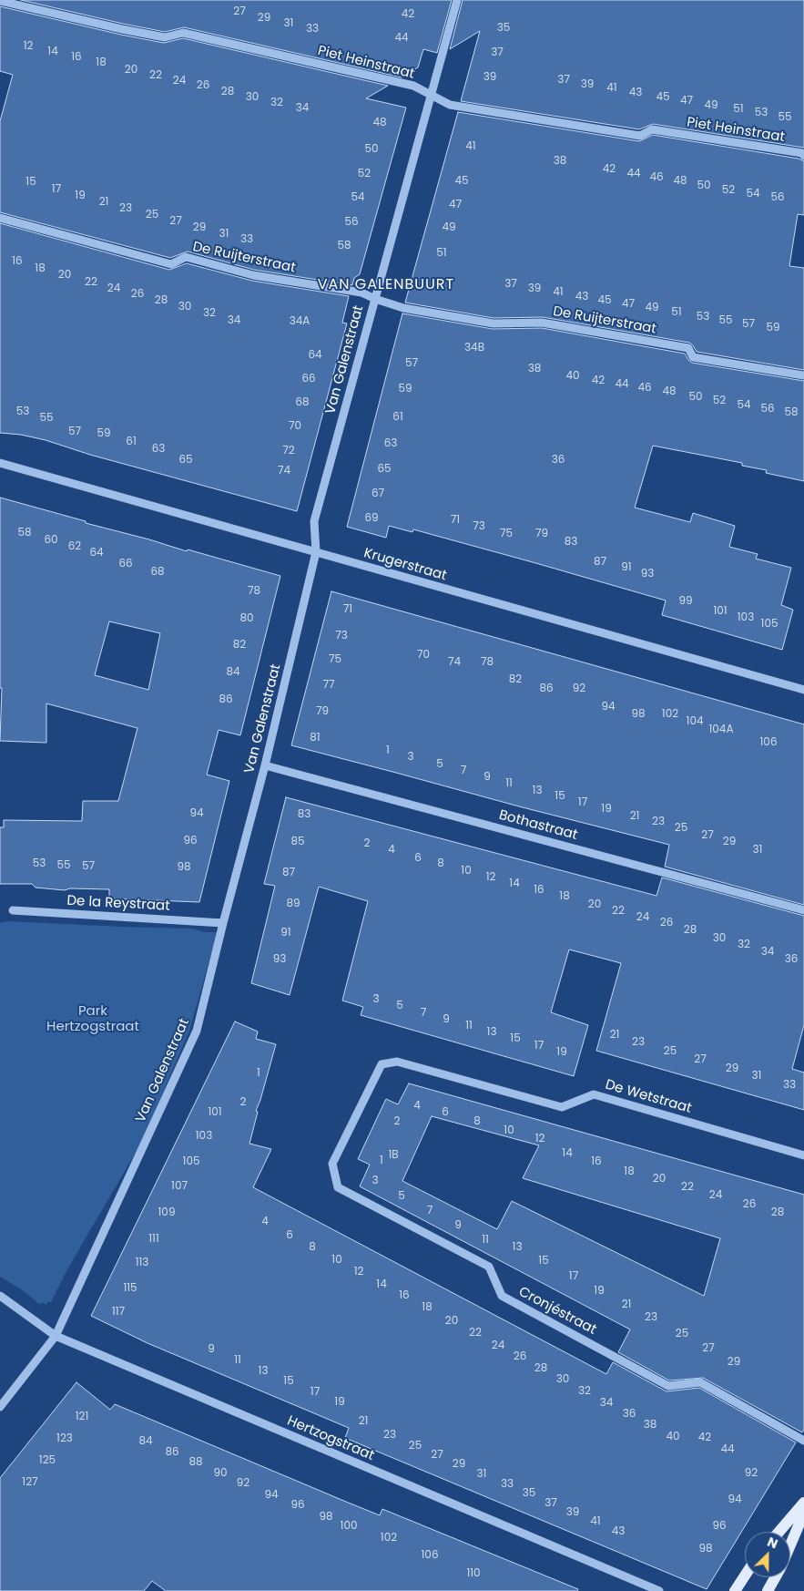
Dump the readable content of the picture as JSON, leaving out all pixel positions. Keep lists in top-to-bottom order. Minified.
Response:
{"streets":{"street":["Piet Heinstraat","De Ruijterstraat","Van Galenstraat","Krugerstraat","Bothastraat","De la Reystraat","De Wetstraat","Cronjéstraat","Hertzogstraat"]},"crossings":[["Piet Heinstraat","Van Galenstraat"],["De Ruijterstraat","Van Galenstraat"],["Van Galenstraat","Krugerstraat"],["Van Galenstraat","Bothastraat"],["Van Galenstraat","De la Reystraat"],["Van Galenstraat","Hertzogstraat"],["De Wetstraat","Cronjéstraat"]],"districts":["VAN GALENBUURT"],"parks":["Park Hertzogstraat"],"house_numbers":["27","42","29","31","35","33","44","12","14","37","16","18","20","22","39","37","24","39","26","41","28","43","30","45","47","32","49","34","51","53","55","48","41","50","38","42","52","44","46","45","48","15","50","17","52","54","19","54","56","21","47","23","25","27","56","29","49","31","33","58","51","16","18","20","22","37","24","39","41","26","43","28","45","47","30","49","51","32","53","34","55","34A","57","59","34B","64","57","38","40","66","42","44","46","59","48","50","52","68","54","56","53","58","61","55","70","57","59","61","63","63","72","65","36","65","74","67","69","71","73","58","75","79","60","83","62","64","87","66","91","68","93","78","99","71","101","103","80","105","73","82","70","75","74","78","84","82","77","86","92","86","94","79","98","102","104","104A","81","106","1","3","5","7","9","11","13","15","17","19","94","83","21","23","25","27","96","85","29","2","4","31","6","53","8","55","57","98","10","87","12","14","16","18","89","20","22","24","26","28","91","30","32","34","93","36","3","5","7","9","11","13","21","15","23","17","25","19","27","29","1","31","33","2","4","101","6","2","8","10","103","12","14","1B","1","105","16","18","20","3","107","22","24","5","26","7","109","28","4","9","6","111","11","8","13","10","15","113","12","17","14","115","19","16","21","18","117","23","20","22","25","24","27","9","26","11","29","28","13","30","15","32","17","19","34","36","121","21","38","23","40","42","123","84","25","44","86","27","125","88","29","90","92","31","127","92","33","35","94","94","37","96","39","98","41","100","96","43","102","98","106","110"],"north":"top right"}
